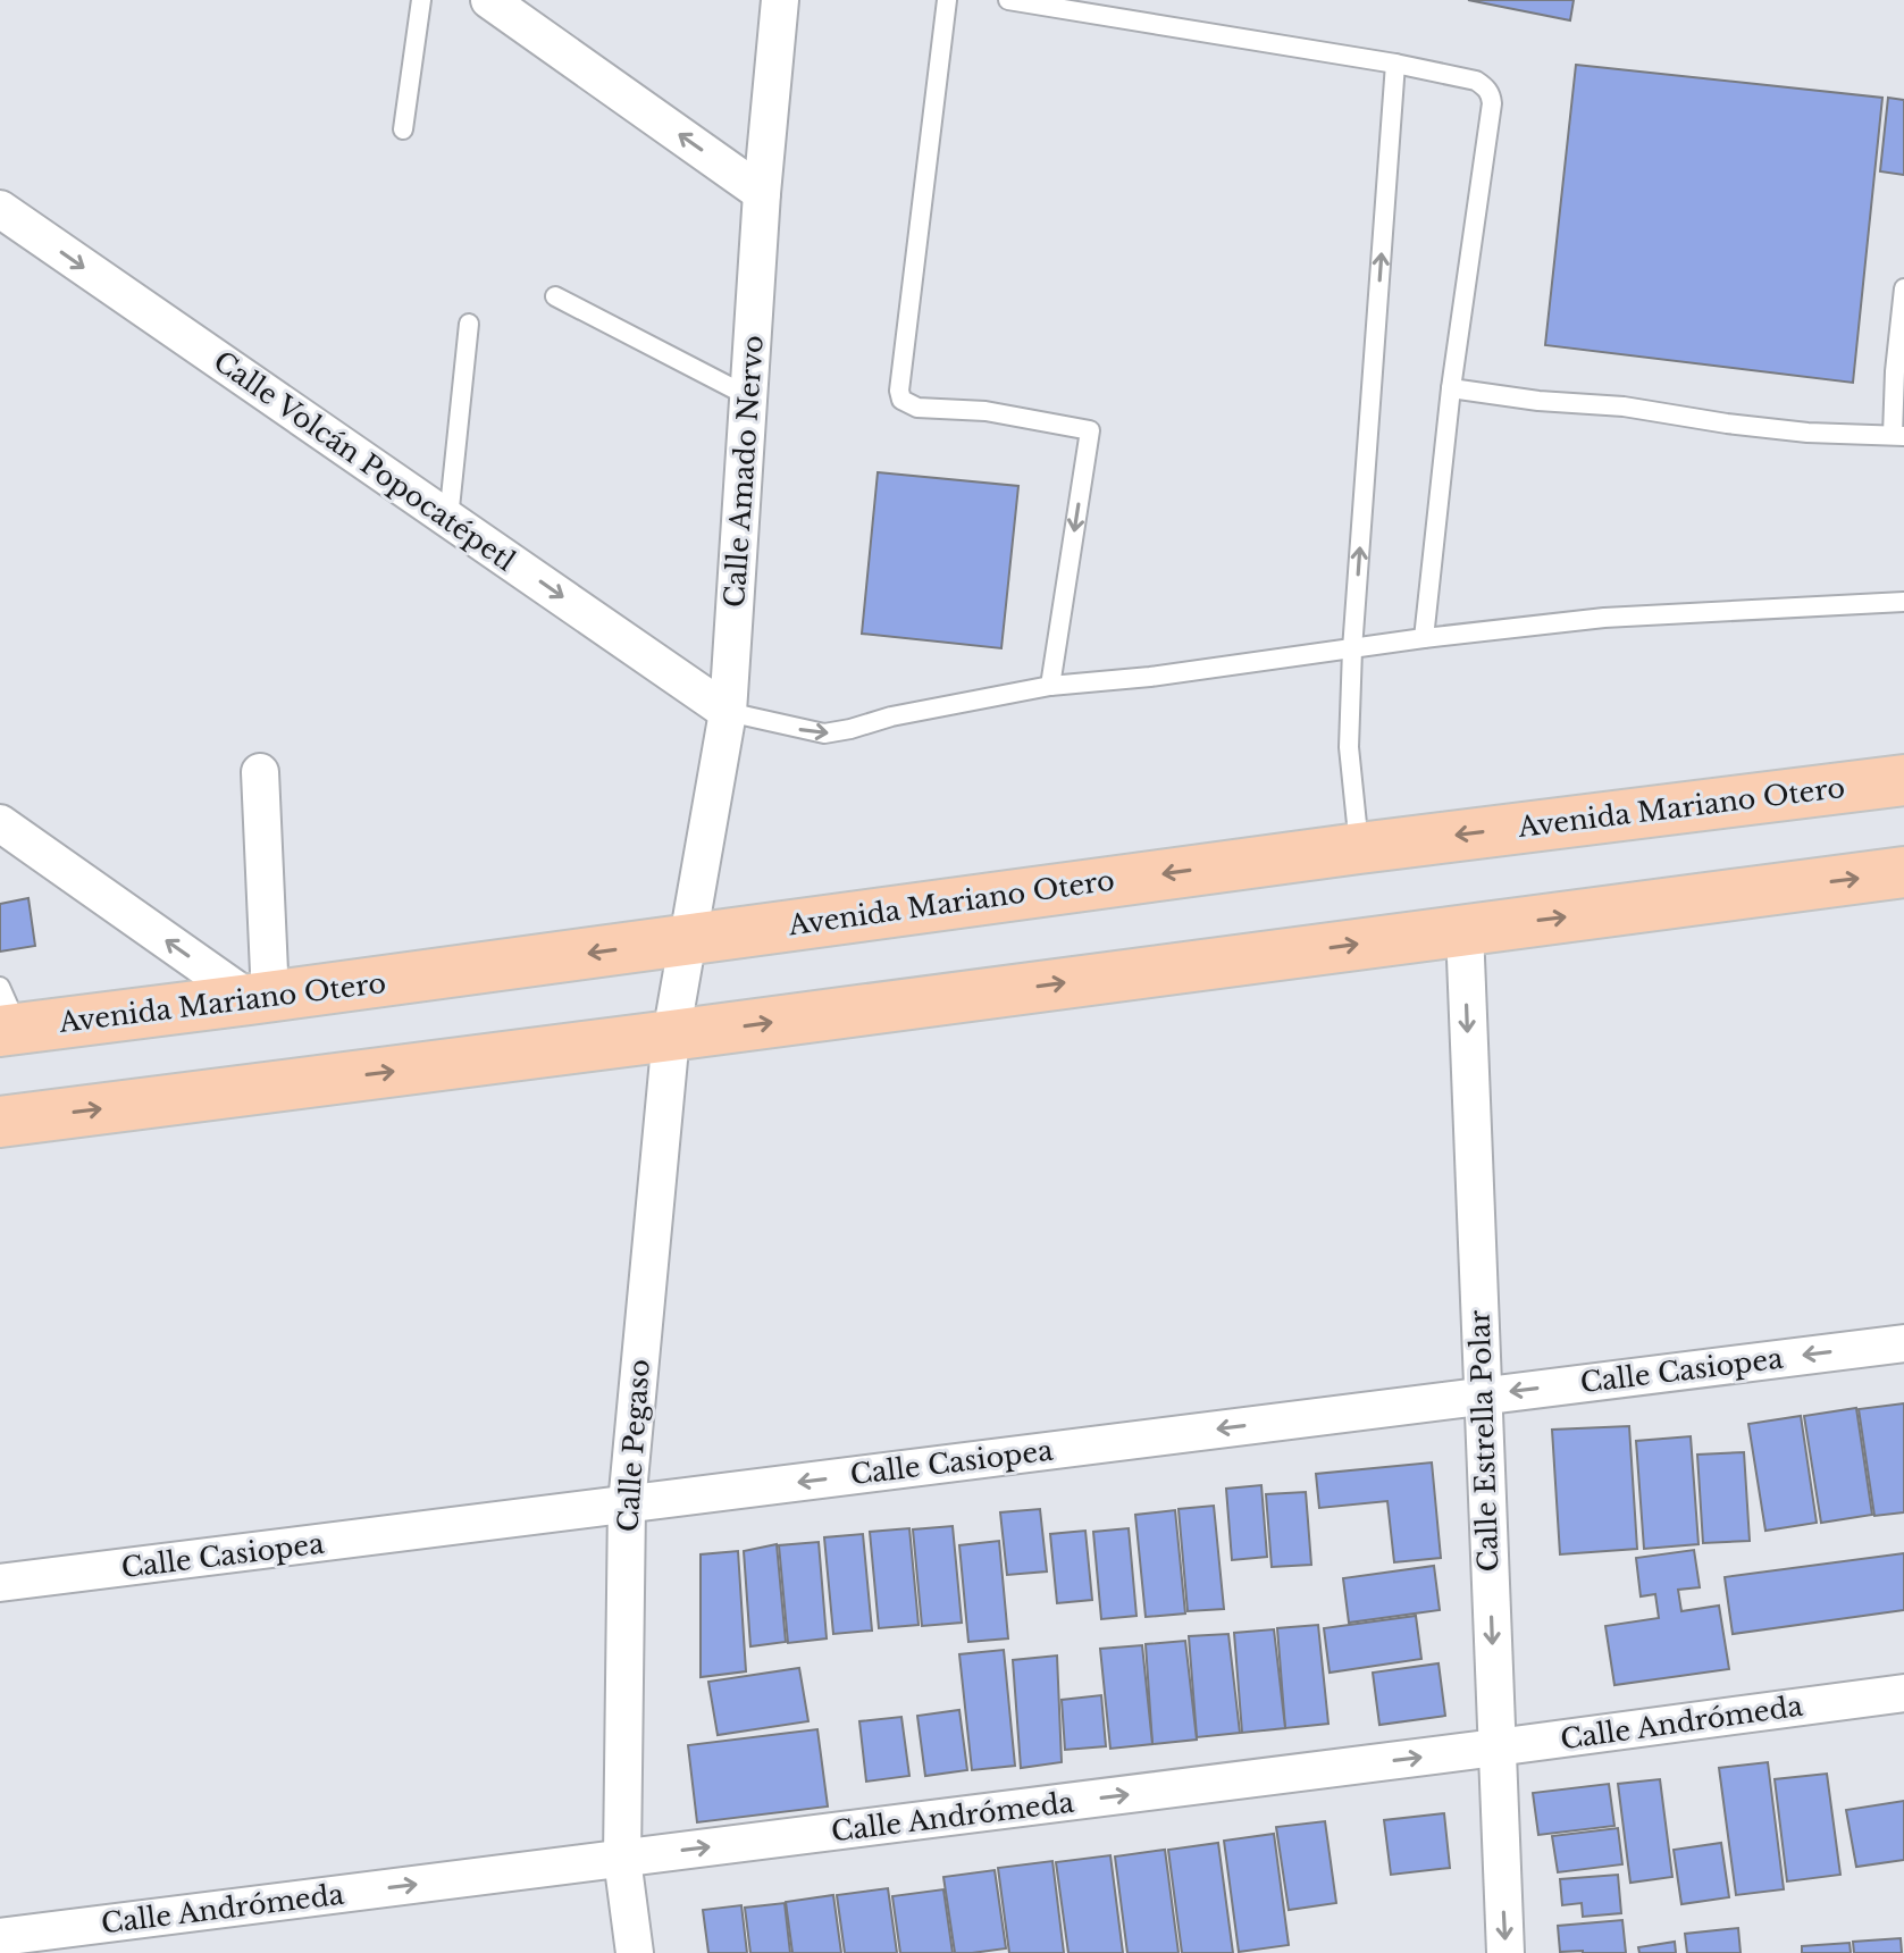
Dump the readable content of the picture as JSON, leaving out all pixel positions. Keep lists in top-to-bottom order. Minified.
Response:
{"streets":{"main road":["Avenida Mariano Otero"],"street":["Calle Volcán Popocatépetl","Calle Amado Nervo","Calle Casiopea","Calle Estrella Polar","Calle Pegaso","Calle Andrómeda"]},"crossings":[["Calle Volcán Popocatépetl","Calle Amado Nervo"],["Calle Amado Nervo","Avenida Mariano Otero"],["Calle Amado Nervo","Calle Pegaso"],["Avenida Mariano Otero","Calle Pegaso"],["Calle Casiopea","Calle Estrella Polar"],["Calle Casiopea","Calle Pegaso"],["Calle Estrella Polar","Calle Andrómeda"],["Calle Pegaso","Calle Andrómeda"]],"one_way":["Calle Volcán Popocatépetl","Calle Casiopea","Calle Estrella Polar","Calle Andrómeda"]}
